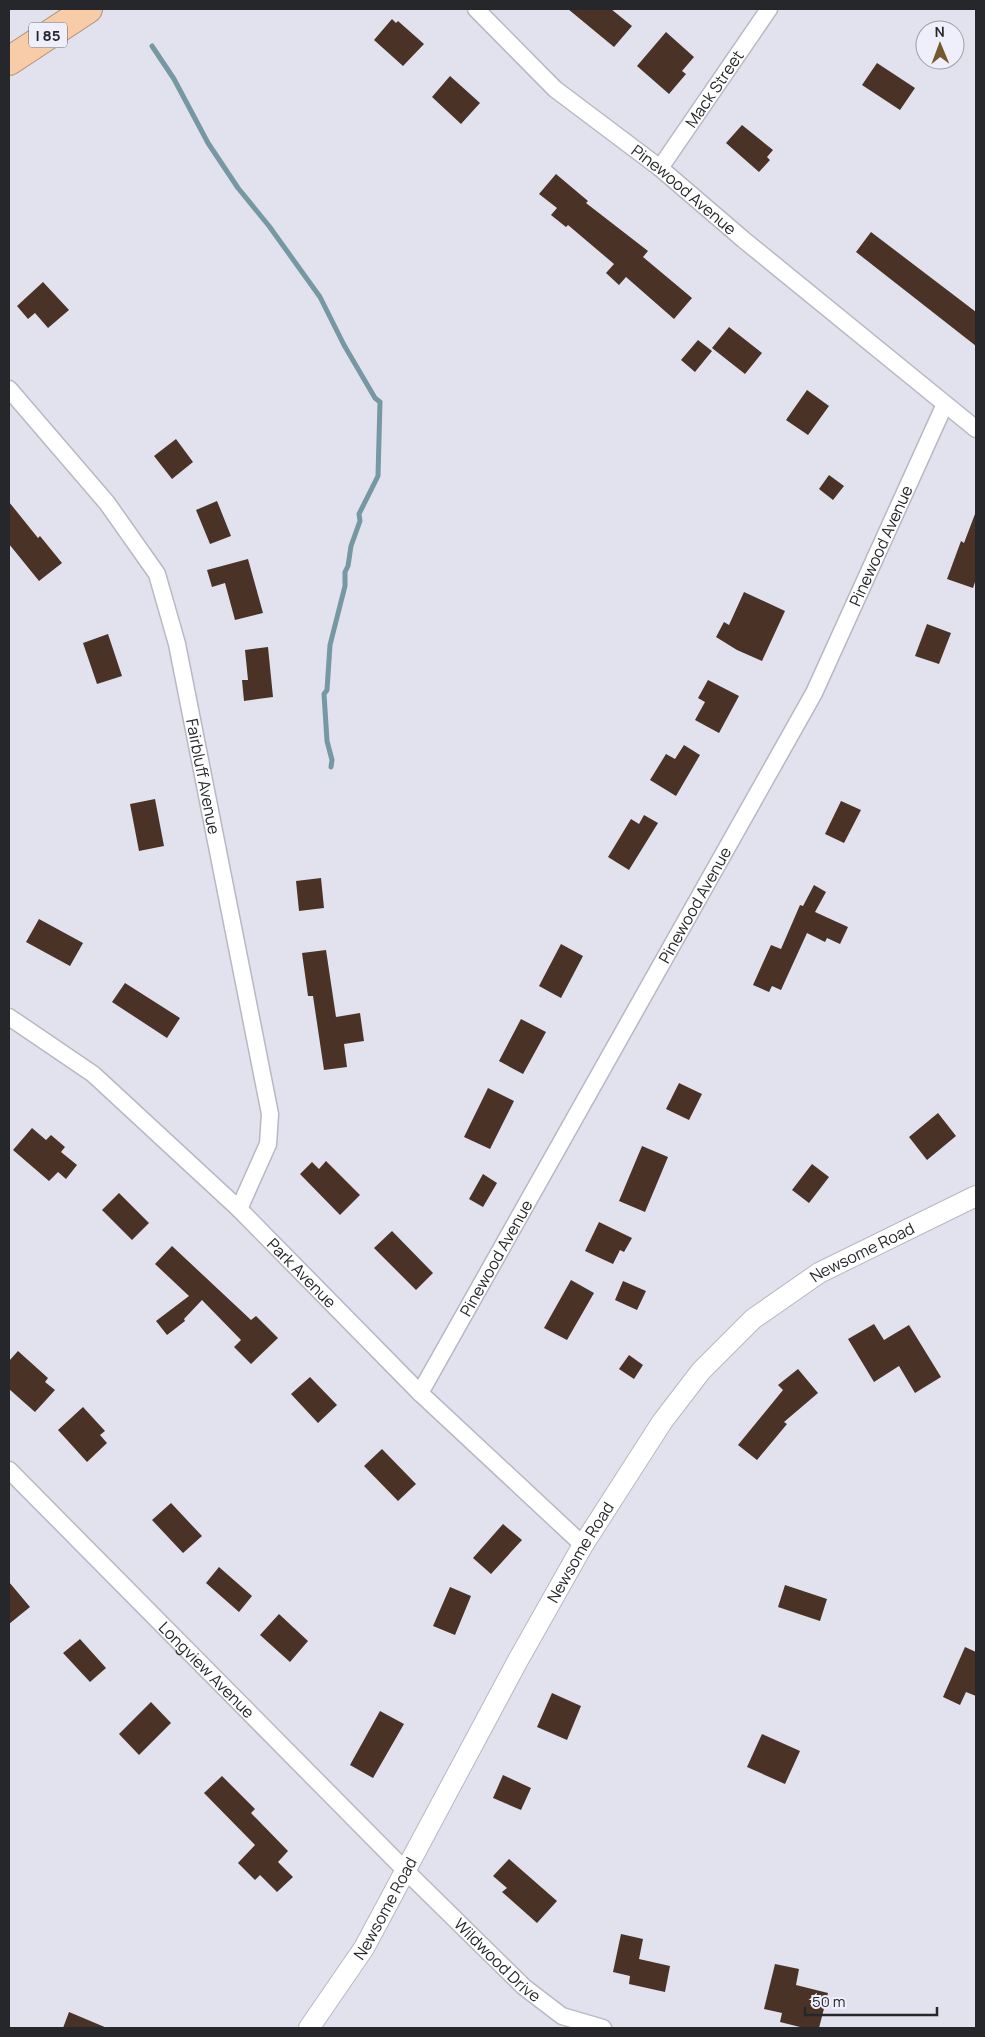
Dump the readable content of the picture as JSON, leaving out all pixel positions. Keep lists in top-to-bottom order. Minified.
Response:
{"streets":{"highway":["I 85"],"street":["Mack Street","Pinewood Avenue","Fairbluff Avenue","Newsome Road","Park Avenue","Longview Avenue","Wildwood Drive"]},"crossings":[["Mack Street","Pinewood Avenue"],["Pinewood Avenue","Park Avenue"],["Fairbluff Avenue","Park Avenue"],["Newsome Road","Park Avenue"],["Newsome Road","Longview Avenue"],["Newsome Road","Wildwood Drive"],["Longview Avenue","Wildwood Drive"]],"scale_bar":"50 m","north":"top"}
